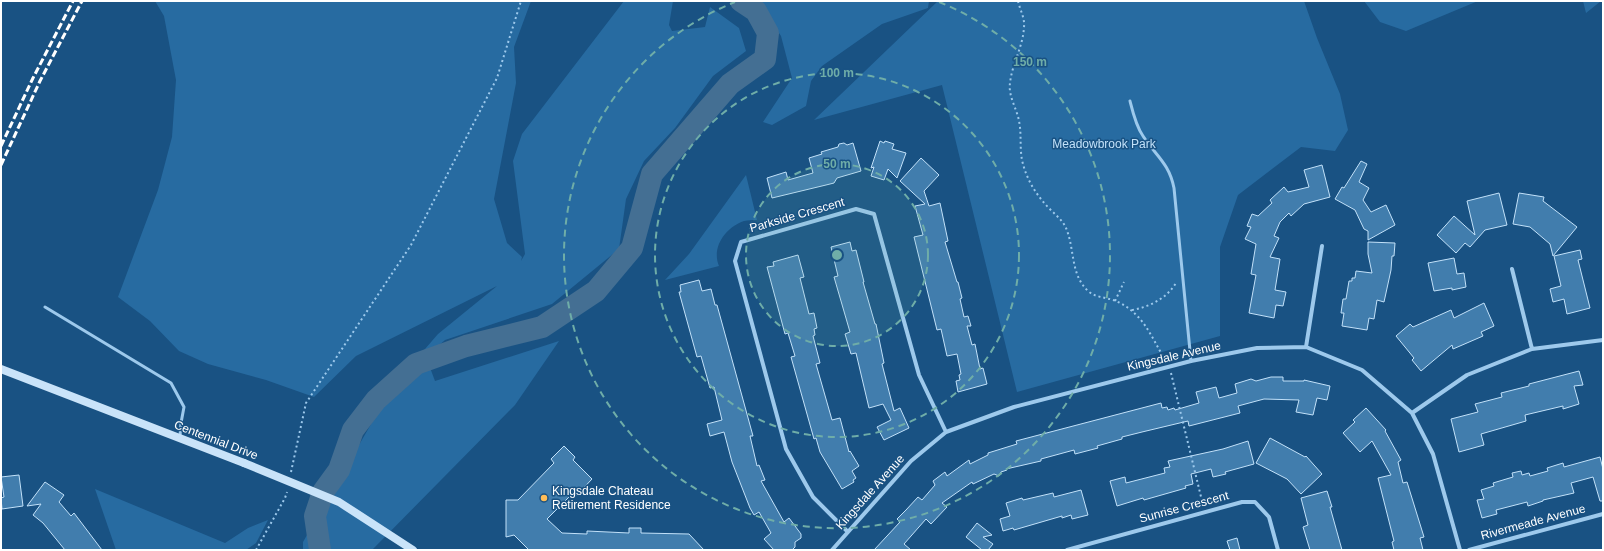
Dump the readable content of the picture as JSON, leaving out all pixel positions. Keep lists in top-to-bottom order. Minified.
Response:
{"streets":{"main road":["Centennial Drive"],"street":["Parkside Crescent","Kingsdale Avenue","Sunrise Crescent","Rivermeade Avenue"]},"crossings":[["Parkside Crescent","Kingsdale Avenue"]],"parks":["Meadowbrook Park"],"places":["Kingsdale Chateau Retirement Residence"],"rings":["150 m","100 m","50 m"]}
